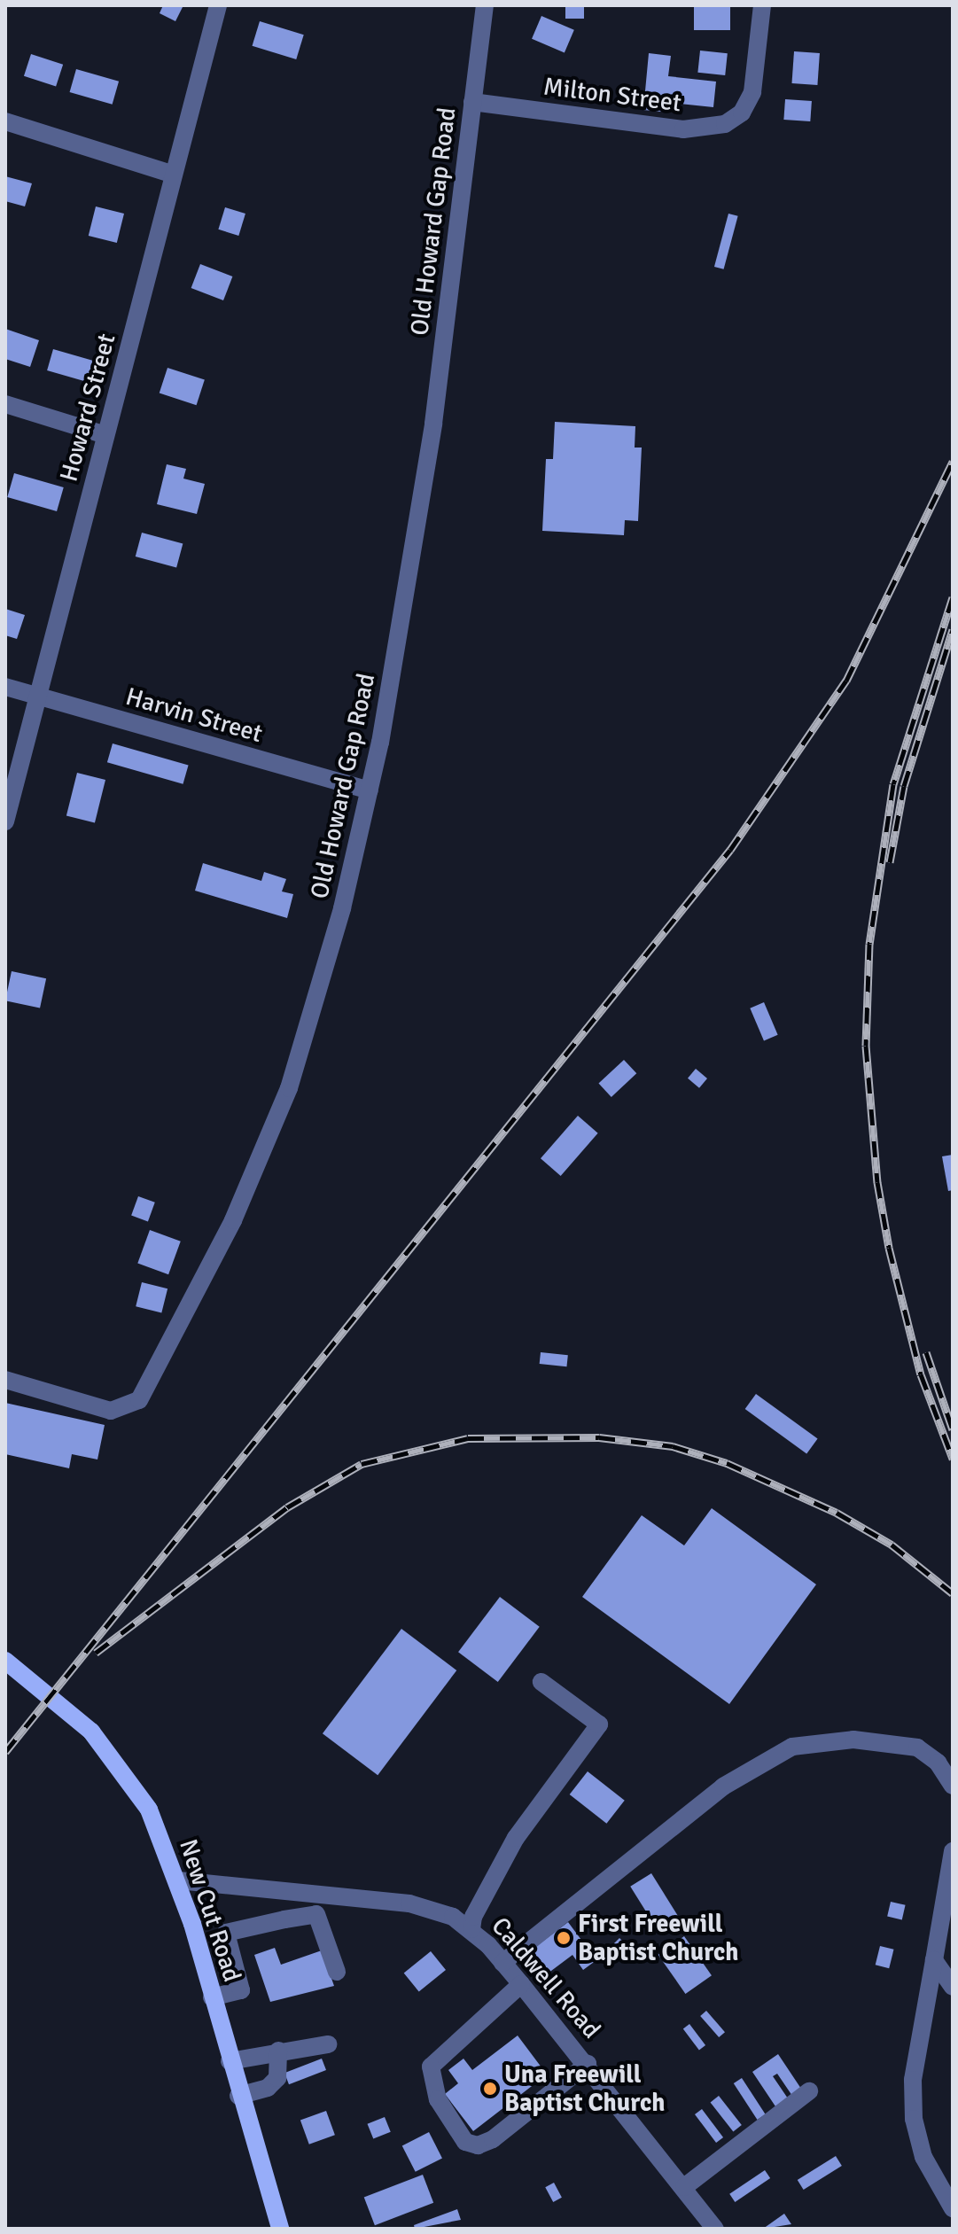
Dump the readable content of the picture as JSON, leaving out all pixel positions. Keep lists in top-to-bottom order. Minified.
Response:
{"streets":{"main road":["New Cut Road"],"street":["Milton Street","Old Howard Gap Road","Howard Street","Harvin Street","Caldwell Road"]},"crossings":[["Milton Street","Old Howard Gap Road"],["Old Howard Gap Road","Harvin Street"],["Howard Street","Harvin Street"],["New Cut Road","Caldwell Road"]],"places":["First Freewill Baptist Church","Una Freewill Baptist Church"]}
